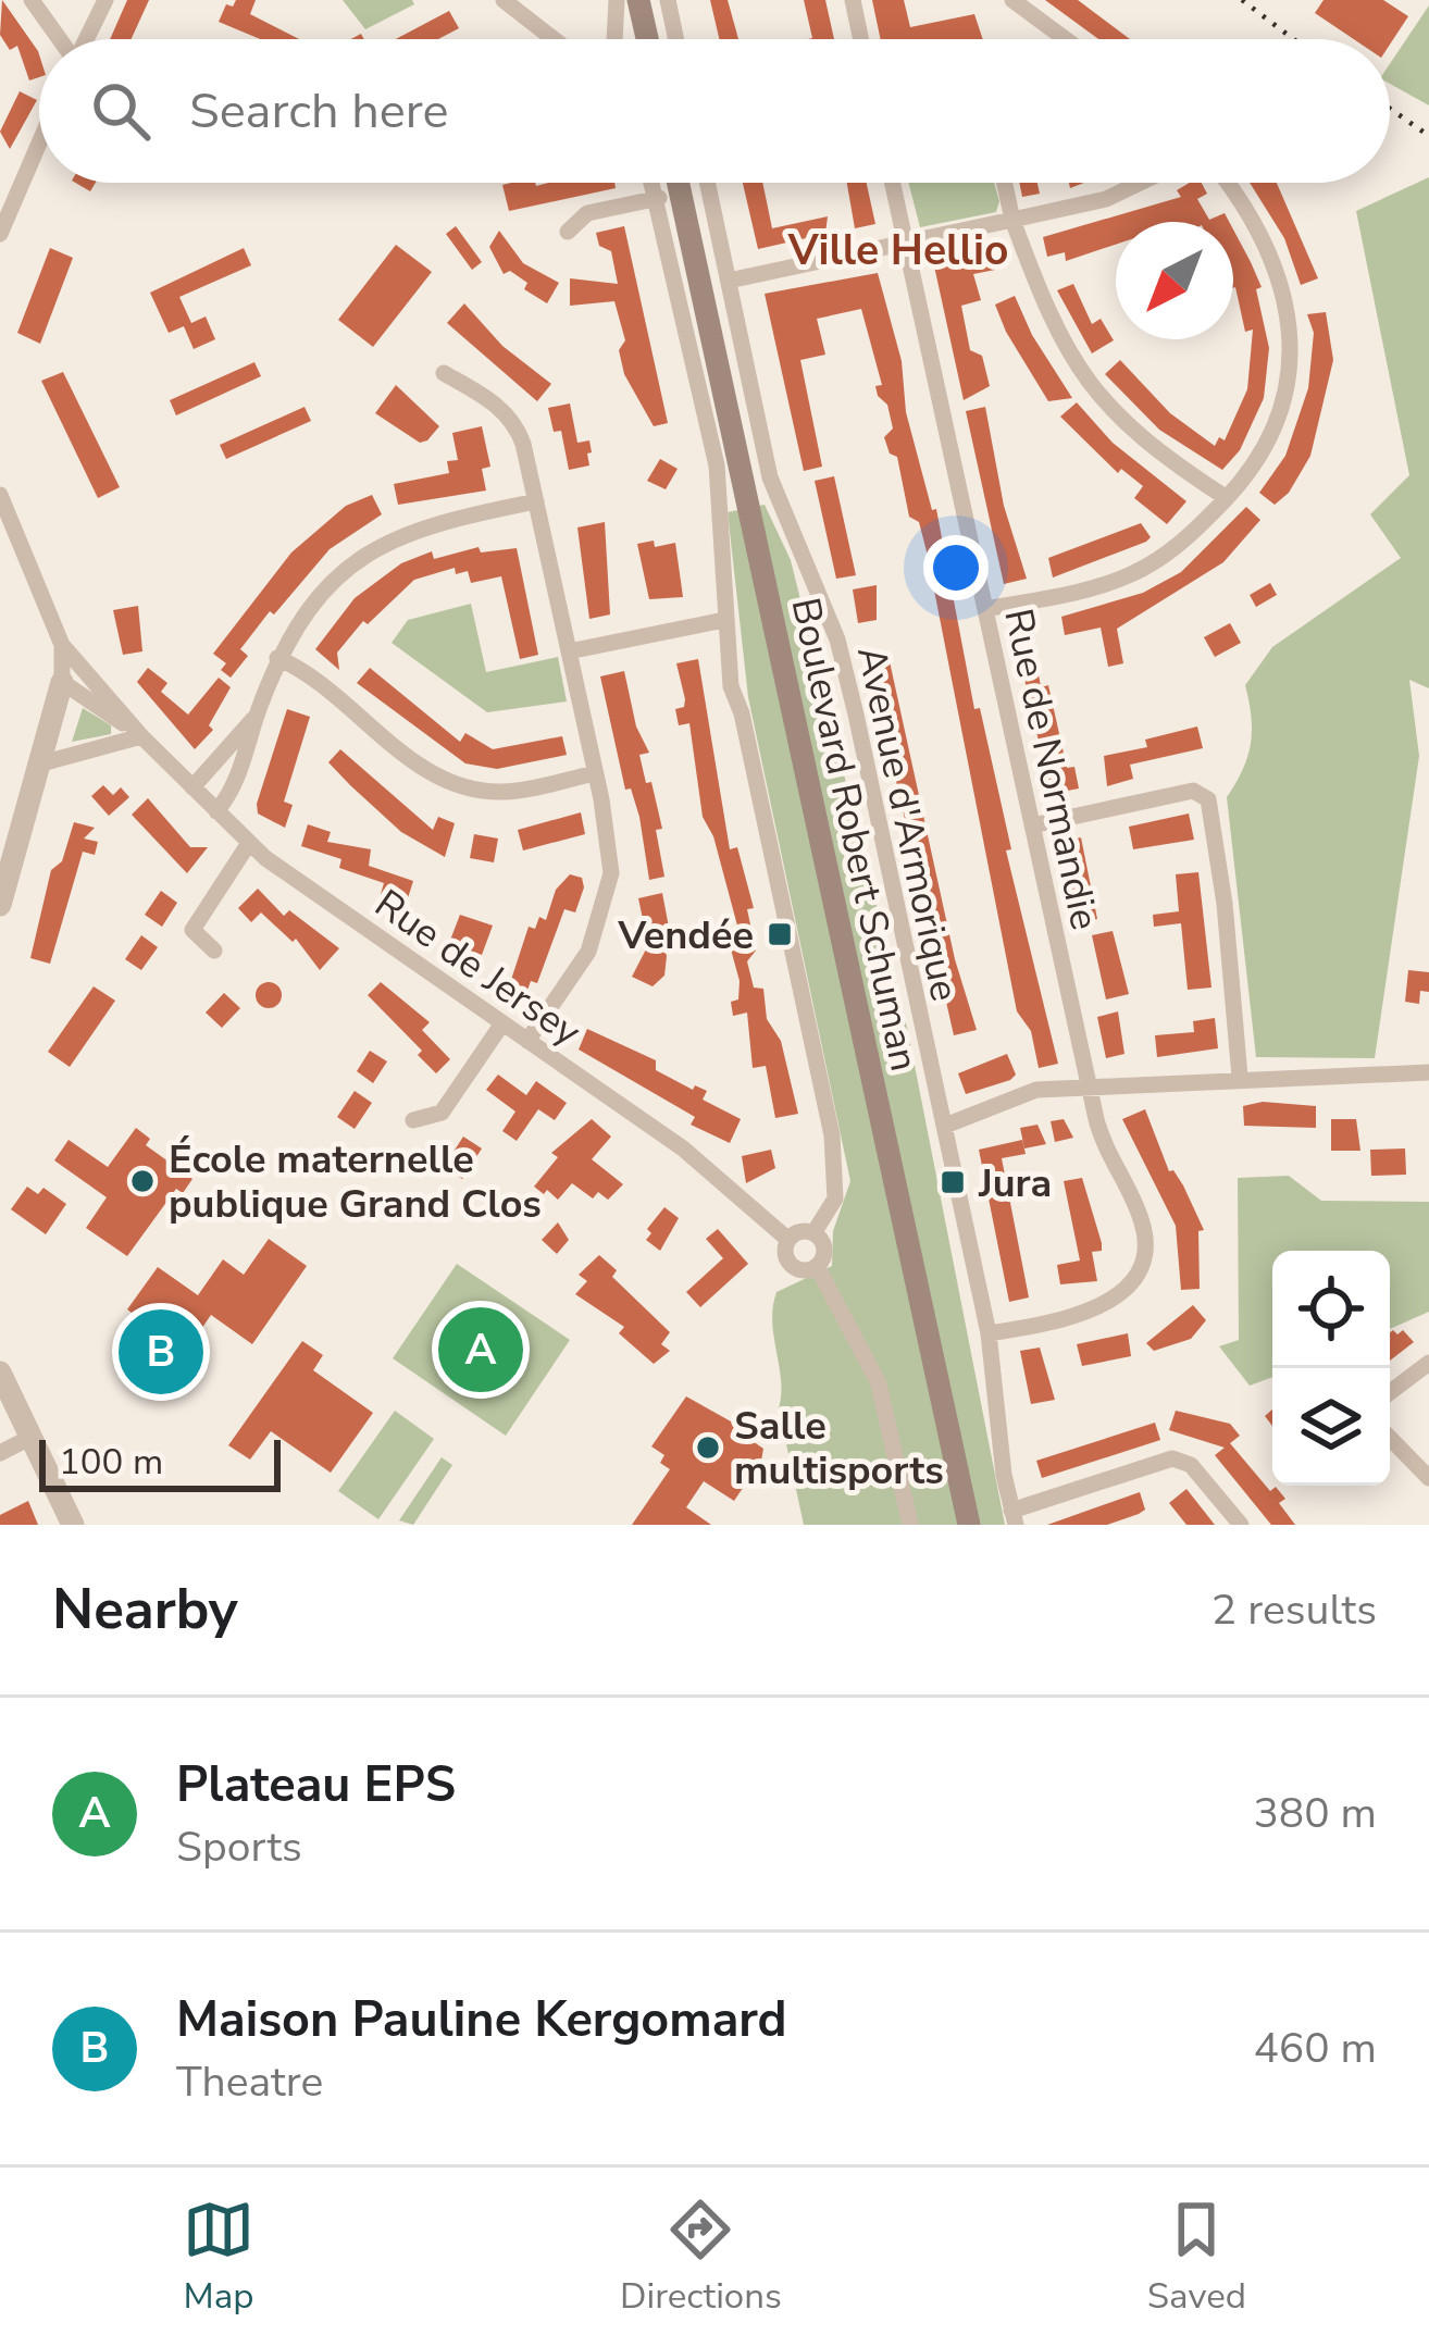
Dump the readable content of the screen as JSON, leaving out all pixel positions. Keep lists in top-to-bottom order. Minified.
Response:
{"streets":{"main road":["Boulevard Robert Schuman"],"street":["Rue de Normandie","Avenue d'Armorique","Rue de Jersey"]},"crossings":[["Rue de Normandie","Avenue d'Armorique"]],"districts":["Ville Hellio"],"places":{"transit":["Vendée","Jura"],"other":["École maternelle publique Grand Clos","Salle multisports"]},"scale_bar":"100 m","north":"bottom left","page":{"search":"Search here","pins":["A","B"],"scale":"100 m","heading":["Nearby","2 results"],"list":[{"mark":"A","name":"Plateau EPS","note":"Sports","value":"380 m"},{"mark":"B","name":"Maison Pauline Kergomard","note":"Theatre","value":"460 m"}],"nav":["Map","Directions","Saved"]}}
